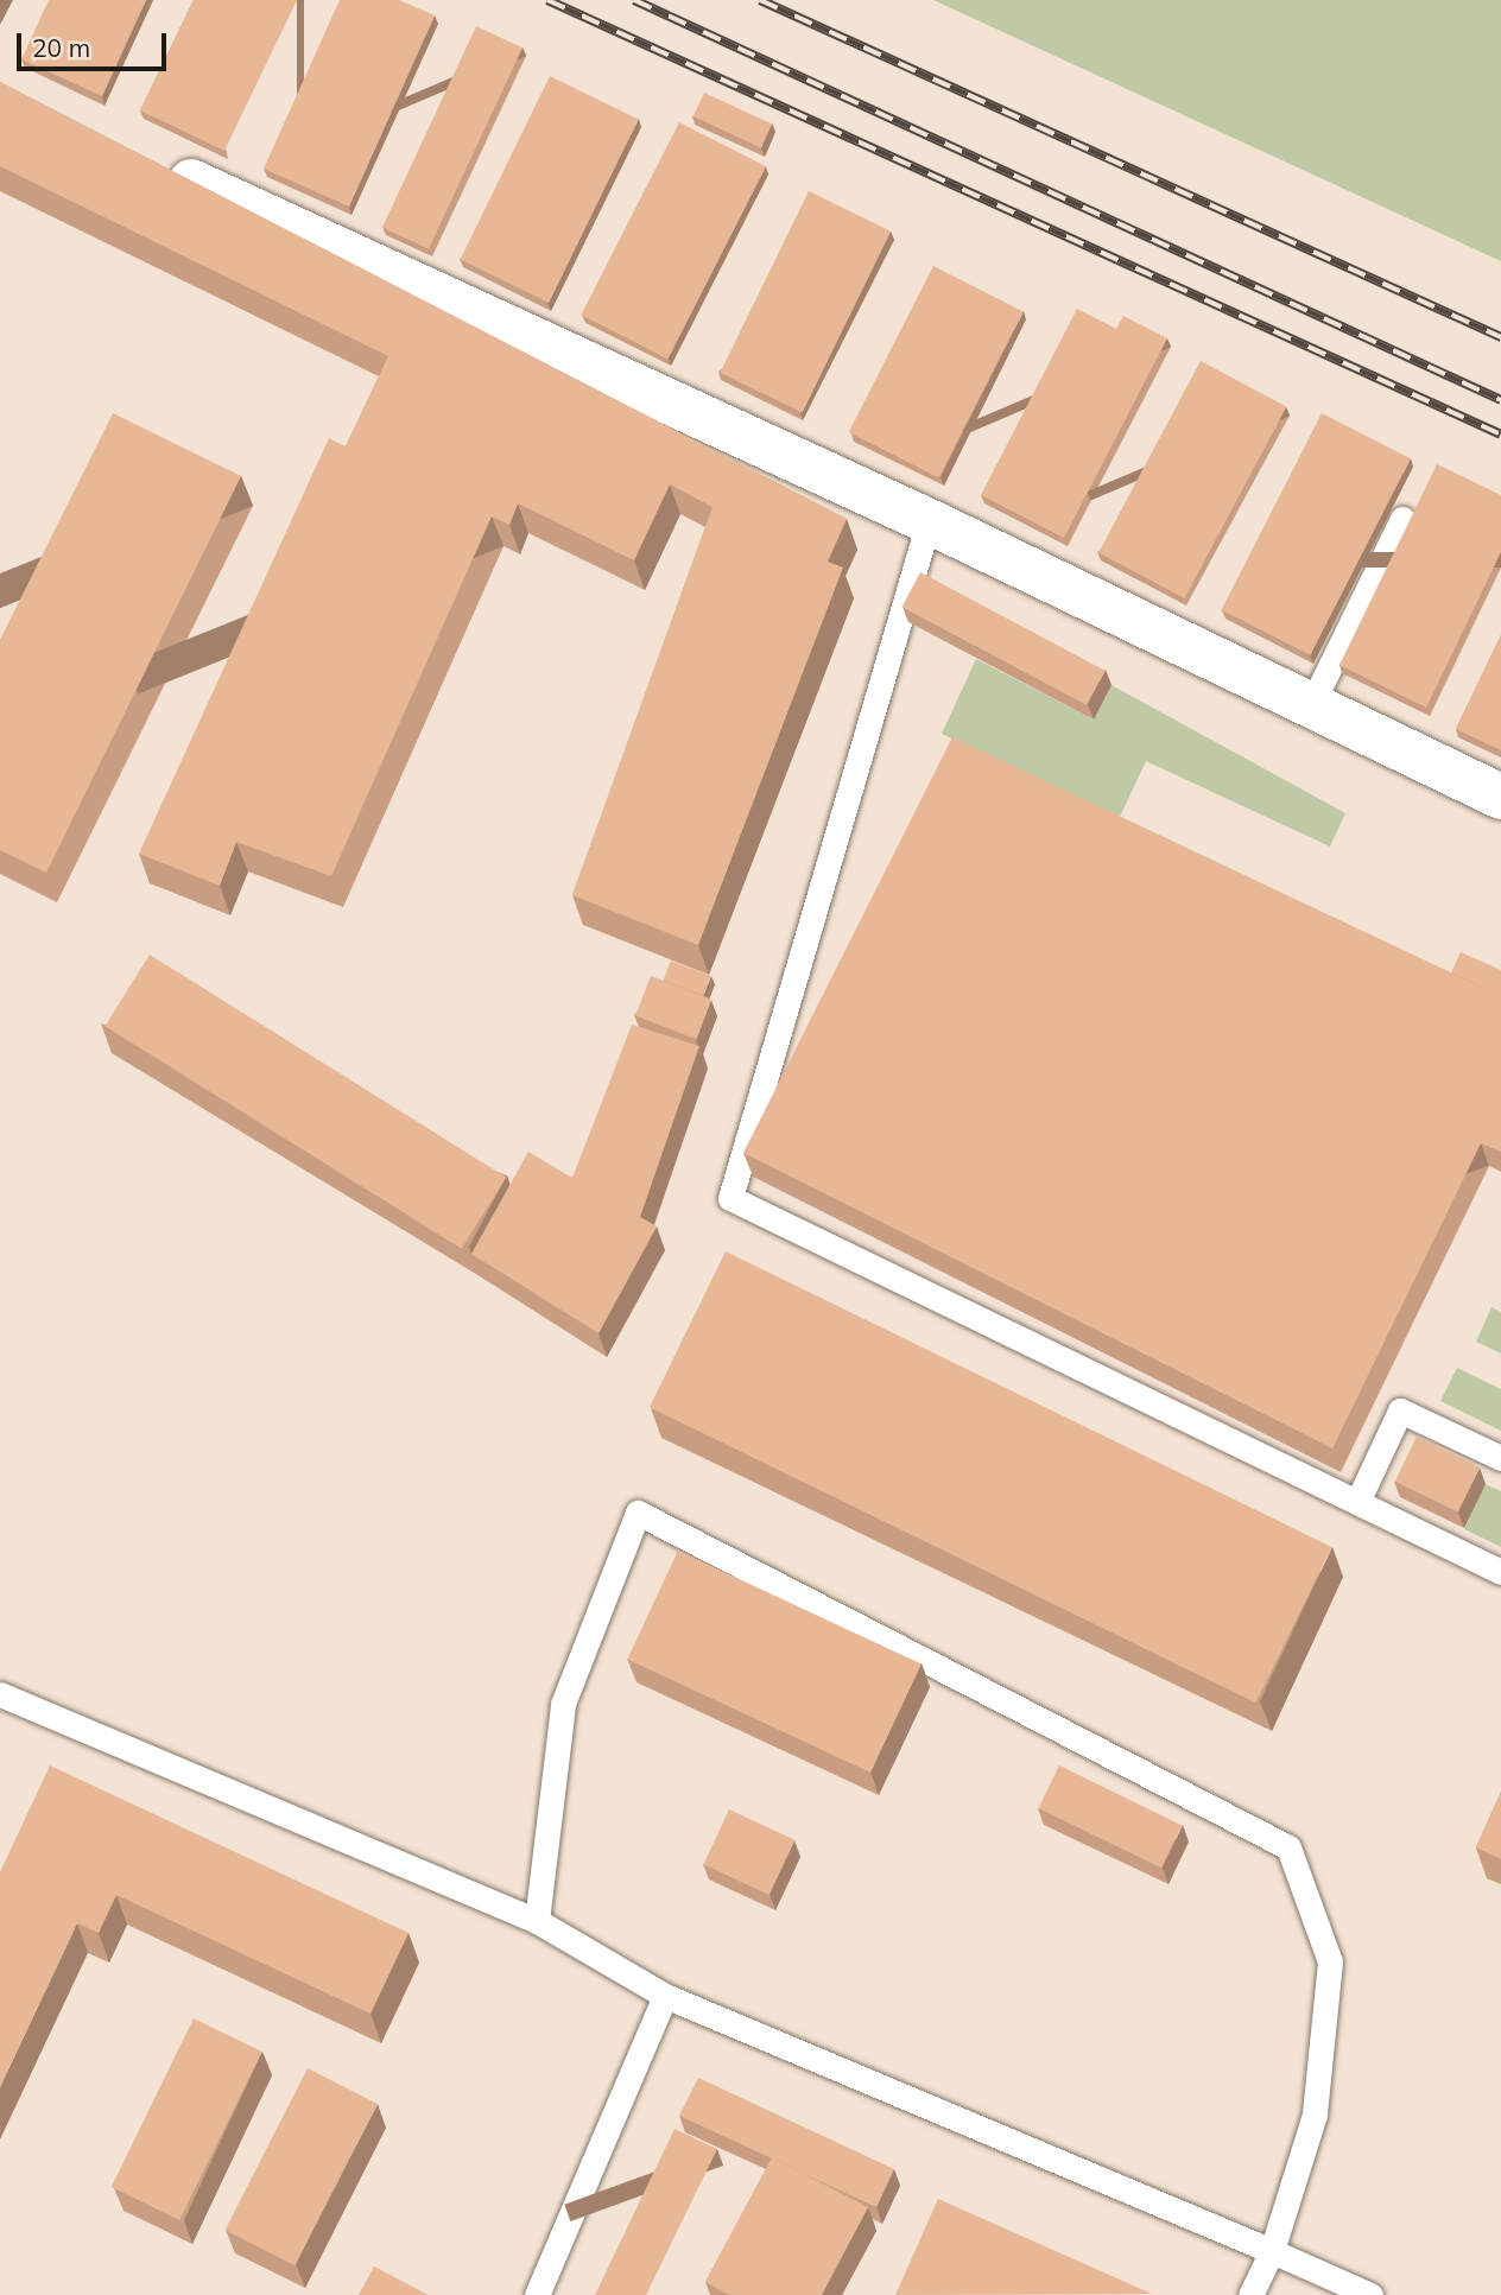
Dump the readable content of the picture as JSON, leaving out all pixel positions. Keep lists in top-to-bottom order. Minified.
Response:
{"scale_bar":"20 m"}
